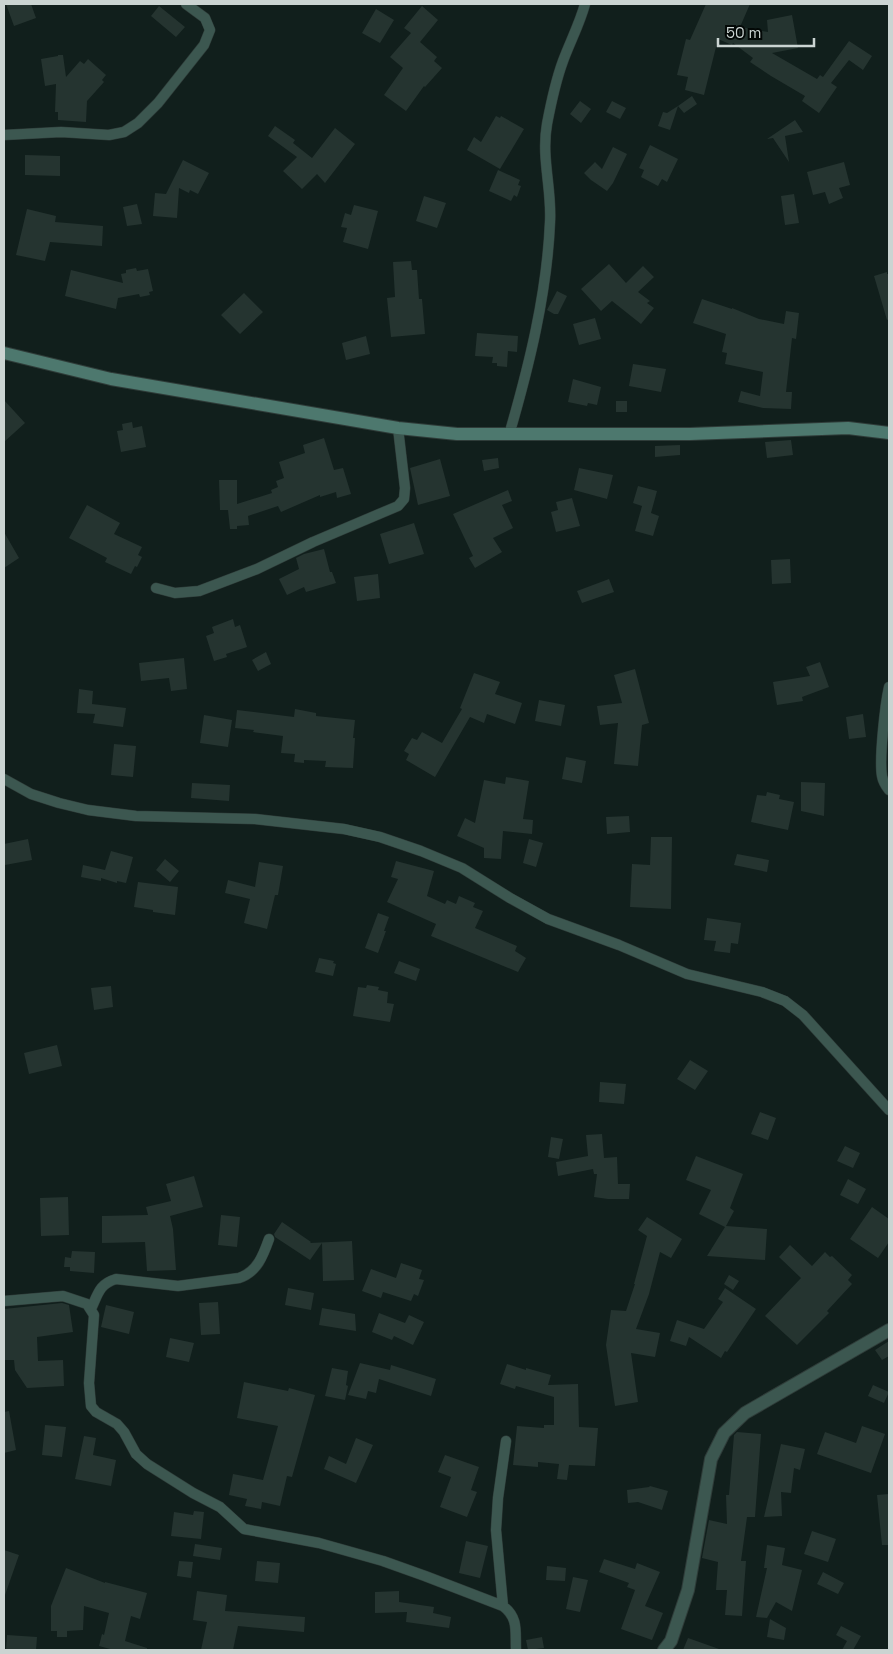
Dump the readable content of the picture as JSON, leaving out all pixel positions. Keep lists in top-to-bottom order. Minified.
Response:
{"scale_bar":"50 m"}
